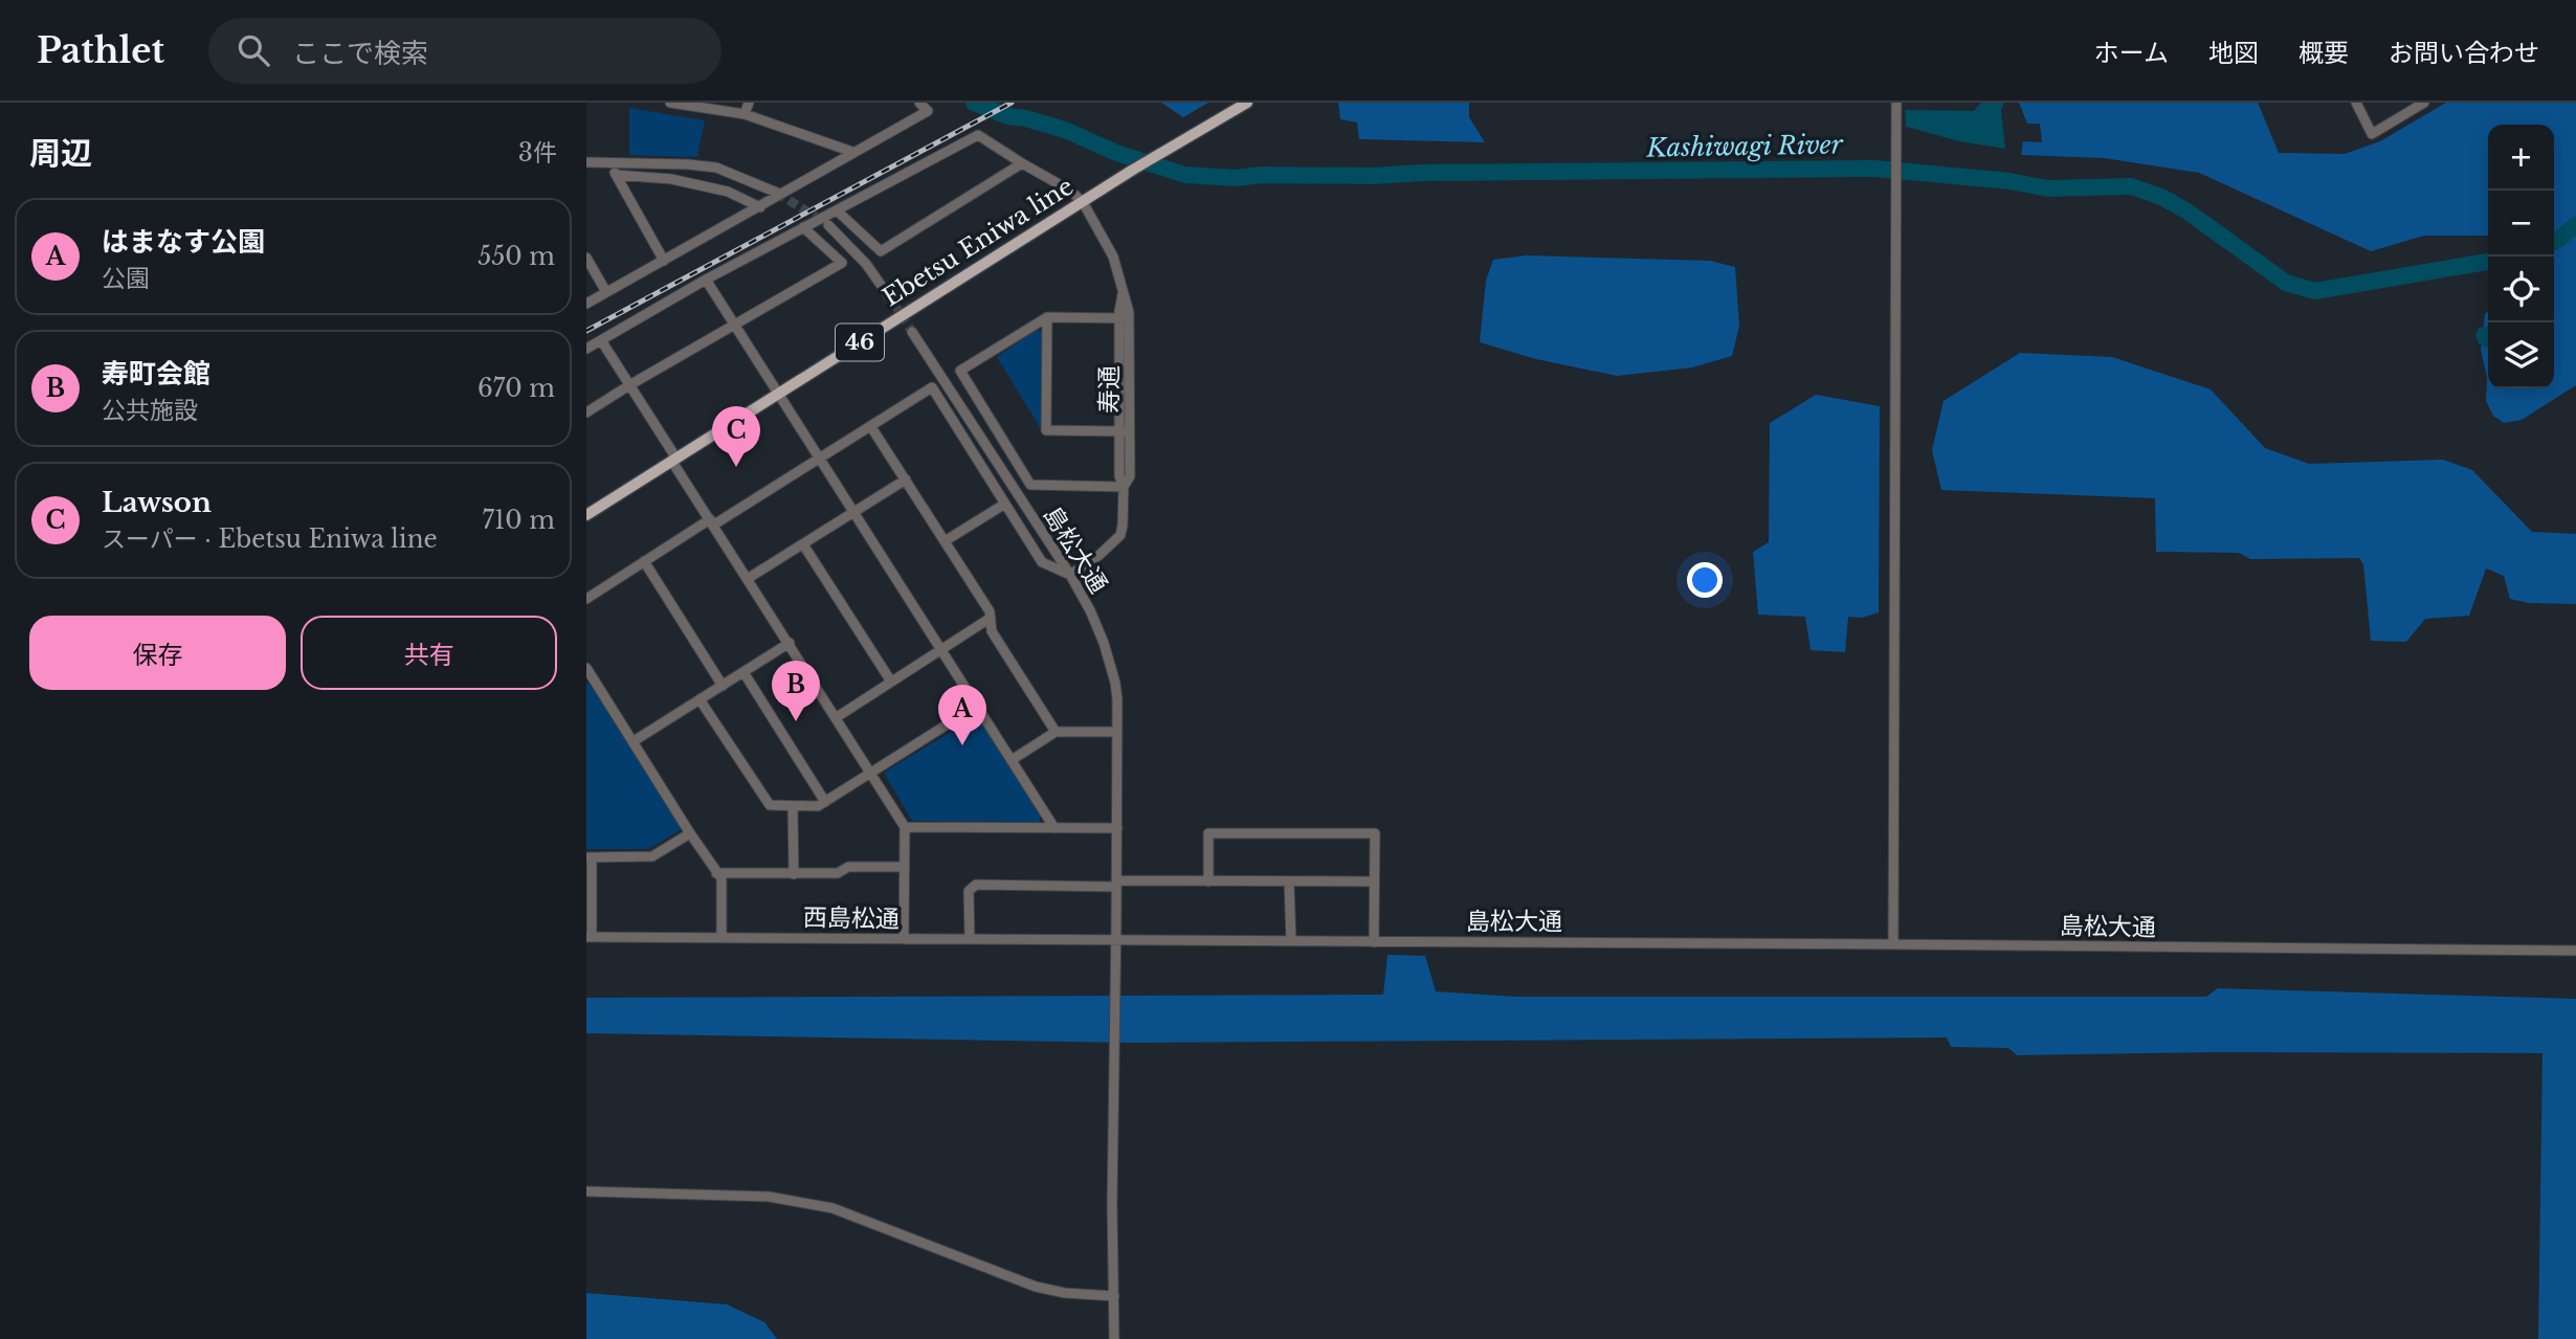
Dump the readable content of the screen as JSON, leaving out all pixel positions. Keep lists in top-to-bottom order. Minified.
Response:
{"streets":{"main road":["Ebetsu Eniwa line","46"],"street":["寿通","島松大通","西島松通"]},"crossings":[["Ebetsu Eniwa line","寿通"],["寿通","島松大通"],["島松大通","西島松通"]],"water":["Kashiwagi River"],"page":{"header":"Pathlet","search":"ここで検索","nav":["ホーム","地図","概要","お問い合わせ"],"heading":["周辺","3件"],"map_buttons":["+","−"],"list":[{"mark":"A","name":"はまなす公園","note":"公園","value":"550 m"},{"mark":"B","name":"寿町会館","note":"公共施設","value":"670 m"},{"mark":"C","name":"Lawson","note":"スーパー · Ebetsu Eniwa line","value":"710 m"}],"pins":["C","B","A"],"buttons":["保存","共有"]}}
